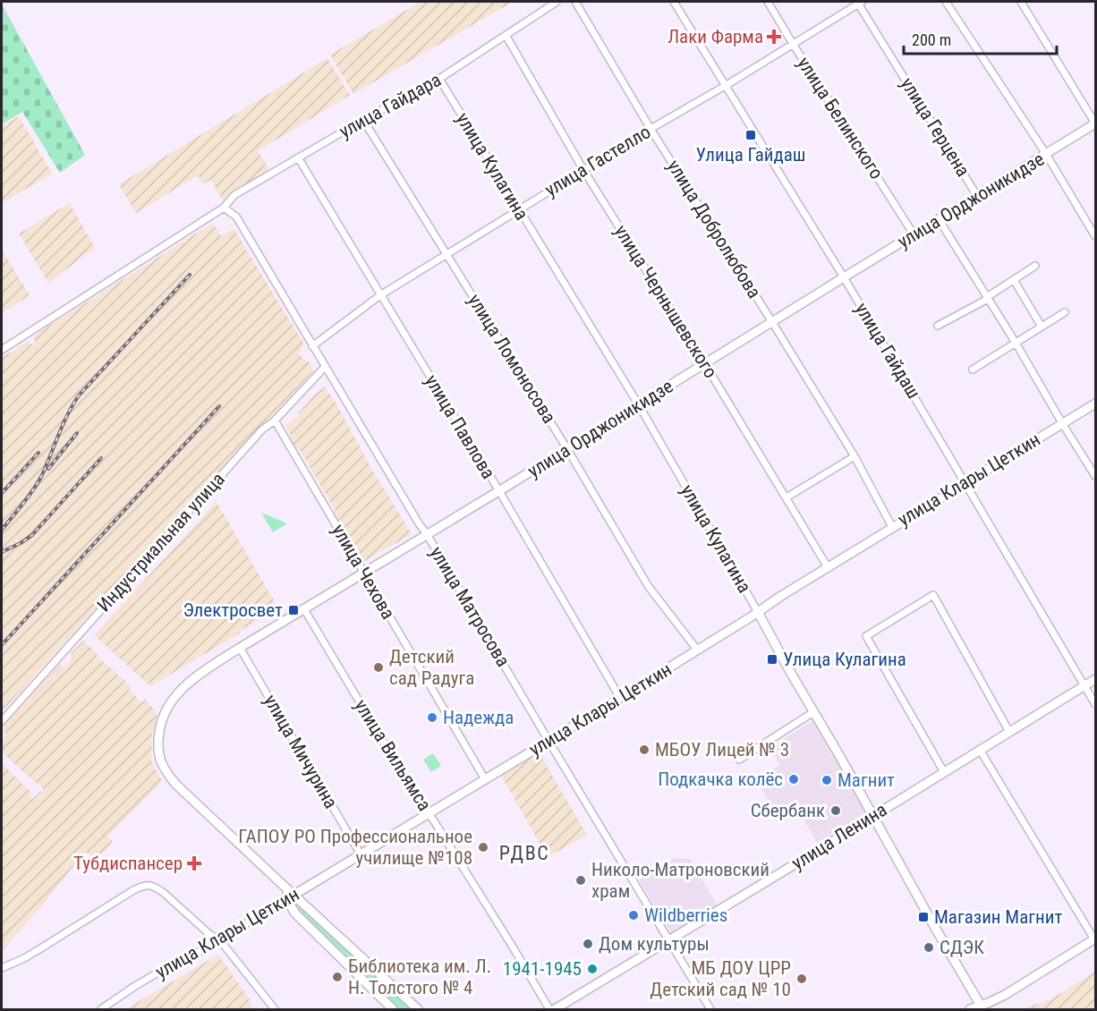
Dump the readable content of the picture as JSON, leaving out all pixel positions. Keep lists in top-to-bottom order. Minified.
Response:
{"streets":{"street":["улица Гайдара","улица Белинского","улица Герцена","улица Гастелло","улица Кулагина","улица Орджоникидзе","улица Добролюбова","улица Чернышевского","улица Гайдаш","улица Ломоносова","улица Павлова","улица Клары Цеткин","Индустриальная улица","улица Чехова","улица Матросова","улица Мичурина","улица Вильямса","улица Ленина"]},"crossings":[["улица Гайдара","улица Кулагина"],["улица Гайдара","улица Чернышевского"],["улица Гайдара","улица Ломоносова"],["улица Гайдара","улица Павлова"],["улица Гайдара","улица Матросова"],["улица Белинского","улица Гастелло"],["улица Белинского","улица Орджоникидзе"],["улица Герцена","улица Гастелло"],["улица Герцена","улица Орджоникидзе"],["улица Гастелло","улица Кулагина"],["улица Гастелло","улица Добролюбова"],["улица Гастелло","улица Чернышевского"],["улица Гастелло","улица Гайдаш"],["улица Гастелло","улица Ломоносова"],["улица Гастелло","улица Павлова"],["улица Гастелло","улица Матросова"],["улица Кулагина","улица Орджоникидзе"],["улица Кулагина","улица Клары Цеткин"],["улица Кулагина","улица Ленина"],["улица Орджоникидзе","улица Добролюбова"],["улица Орджоникидзе","улица Чернышевского"],["улица Орджоникидзе","улица Гайдаш"],["улица Орджоникидзе","улица Ломоносова"],["улица Орджоникидзе","улица Павлова"],["улица Орджоникидзе","улица Клары Цеткин"],["улица Орджоникидзе","улица Чехова"],["улица Орджоникидзе","улица Матросова"],["улица Орджоникидзе","улица Мичурина"],["улица Орджоникидзе","улица Вильямса"],["улица Добролюбова","улица Клары Цеткин"],["улица Чернышевского","улица Клары Цеткин"],["улица Гайдаш","улица Клары Цеткин"],["улица Гайдаш","улица Ленина"],["улица Ломоносова","улица Клары Цеткин"],["улица Павлова","улица Клары Цеткин"],["улица Клары Цеткин","улица Чехова"],["улица Клары Цеткин","улица Матросова"],["улица Клары Цеткин","улица Мичурина"],["улица Клары Цеткин","улица Вильямса"],["Индустриальная улица","улица Чехова"],["Индустриальная улица","улица Матросова"],["улица Матросова","улица Ленина"]],"districts":["РДВС"],"places":{"health":["Лаки Фарма","Тубдиспансер"],"transit":["Улица Гайдаш","Электросвет","Улица Кулагина","Магазин Магнит"],"other":["Детский сад Радуга","Надежда","МБОУ Лицей № 3","Подкачка колёс","Магнит","Сбербанк","ГАПОУ РО Профессиональное училище №108","Николо-Матроновский храм","Wildberries","Дом культуры","СДЭК","1941-1945","Библиотека им. Л. Н. Толстого № 4","МБ ДОУ ЦРР Детский сад № 10"]},"scale_bar":"200 m"}
